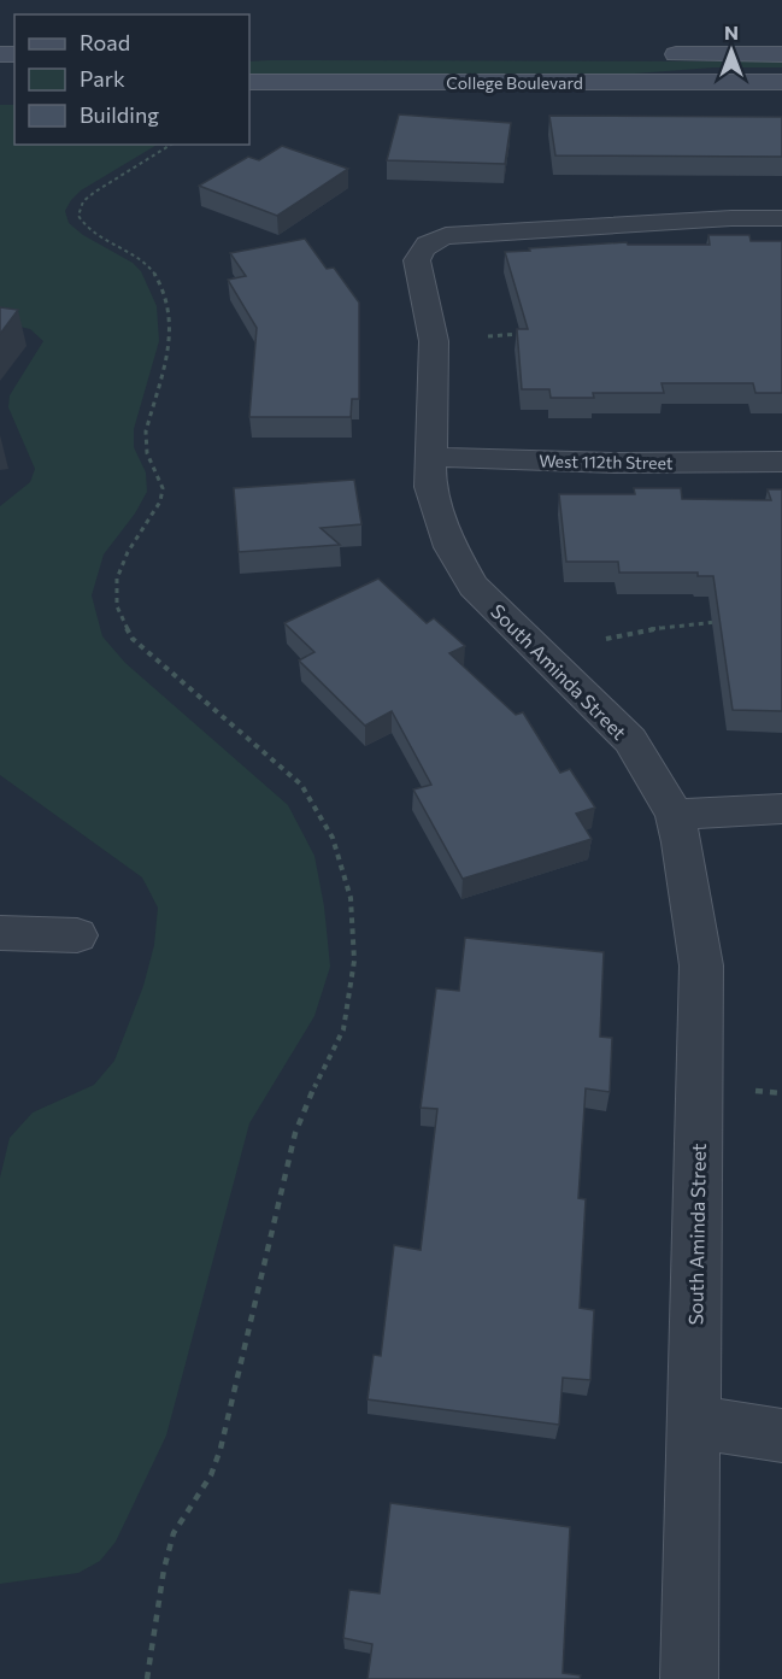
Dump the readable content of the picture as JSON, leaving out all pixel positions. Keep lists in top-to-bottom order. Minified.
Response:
{"streets":{"main road":["College Boulevard"],"street":["West 112th Street","South Aminda Street"]},"crossings":[["West 112th Street","South Aminda Street"]],"legend":["Road","Park","Building"],"north":"top"}
